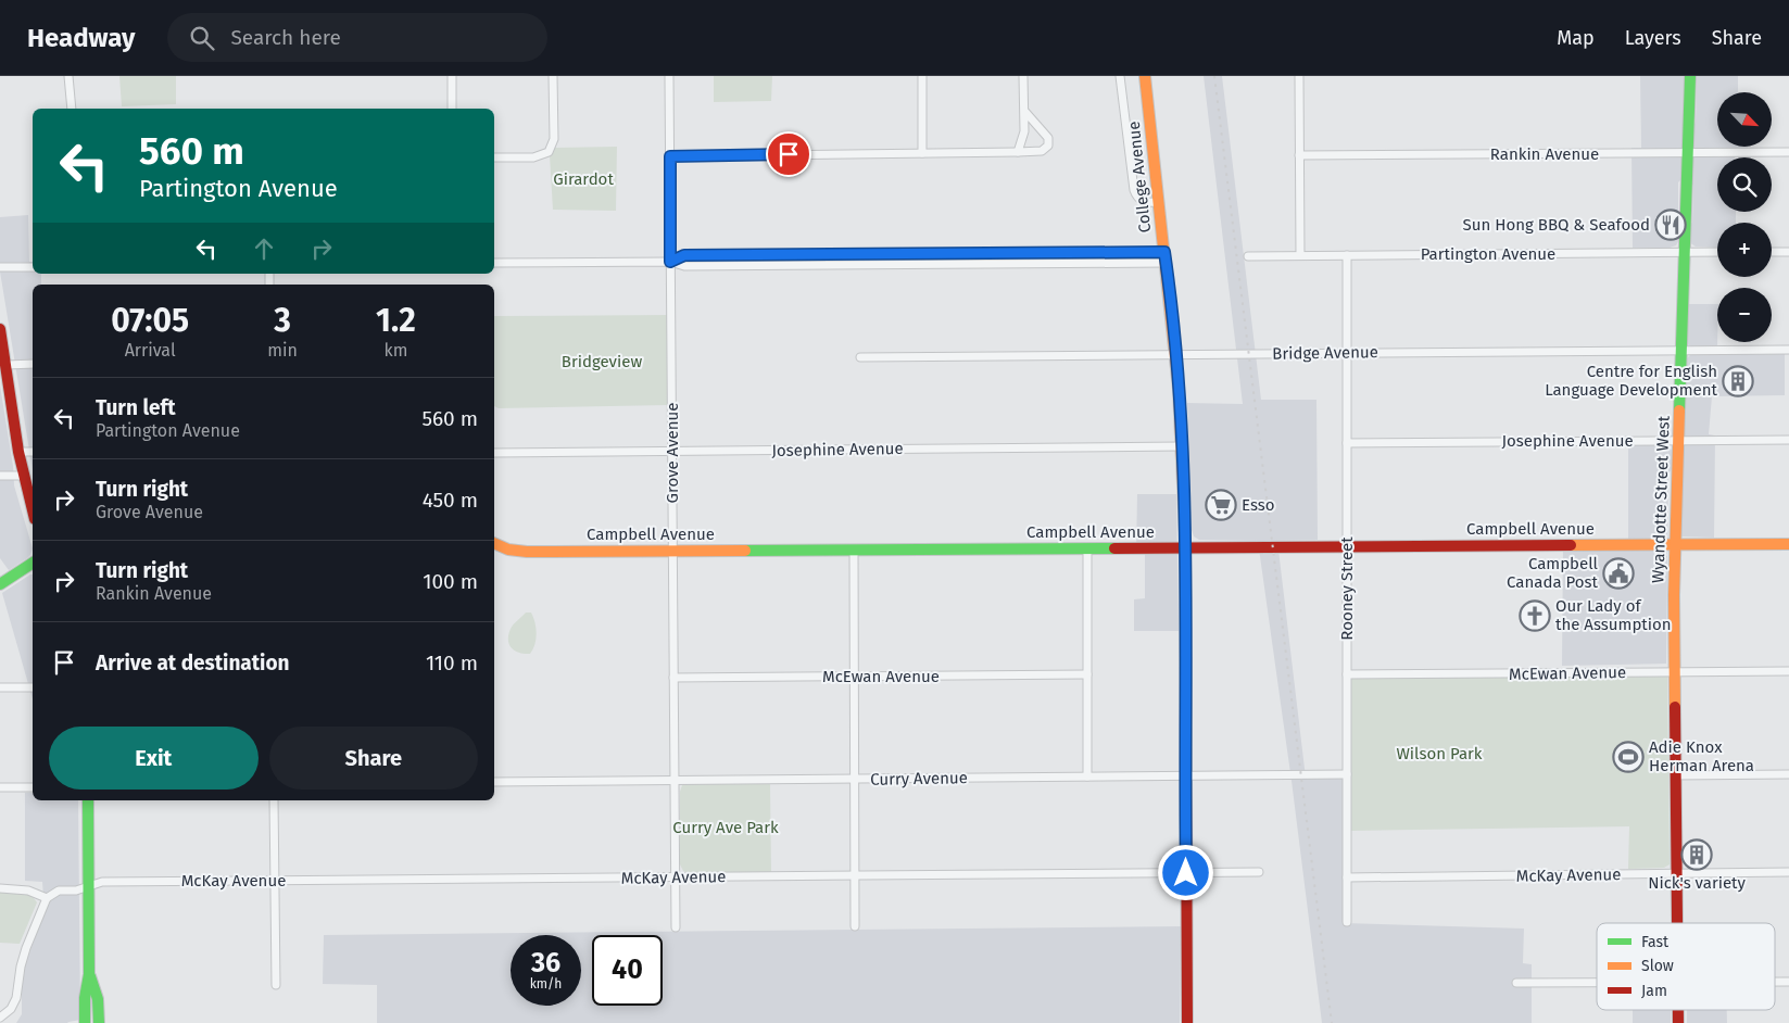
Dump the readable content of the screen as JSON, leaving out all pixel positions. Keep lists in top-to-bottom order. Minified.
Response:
{"streets":{"street":["Rankin Avenue","College Avenue","Partington Avenue","Bridge Avenue","Josephine Avenue","Grove Avenue","Wyandotte Street West","Campbell Avenue","Rooney Street","McEwan Avenue","Curry Avenue","McKay Avenue"]},"crossings":[["Rankin Avenue","Wyandotte Street West"],["College Avenue","Bridge Avenue"],["College Avenue","Josephine Avenue"],["College Avenue","Campbell Avenue"],["College Avenue","Curry Avenue"],["College Avenue","McKay Avenue"],["Partington Avenue","Wyandotte Street West"],["Partington Avenue","Rooney Street"],["Bridge Avenue","Wyandotte Street West"],["Bridge Avenue","Rooney Street"],["Josephine Avenue","Grove Avenue"],["Josephine Avenue","Wyandotte Street West"],["Josephine Avenue","Rooney Street"],["Grove Avenue","Campbell Avenue"],["Grove Avenue","McEwan Avenue"],["Grove Avenue","Curry Avenue"],["Grove Avenue","McKay Avenue"],["Wyandotte Street West","Campbell Avenue"],["Wyandotte Street West","McEwan Avenue"],["Wyandotte Street West","McKay Avenue"],["Campbell Avenue","Rooney Street"],["Rooney Street","McEwan Avenue"],["Rooney Street","Curry Avenue"],["Rooney Street","McKay Avenue"]],"parks":["Girardot","Bridgeview","Wilson Park","Curry Ave Park"],"places":{"restaurant":["Sun Hong BBQ & Seafood"],"building":["Centre for English Language Development","Nick's variety"],"supermarket":["Esso"],"public building":["Campbell Canada Post"],"church":["Our Lady of the Assumption"],"sports":["Adie Knox Herman Arena"]},"legend":["Fast","Slow","Jam"],"north":"bottom right","page":{"header":"Headway","search":"Search here","nav":["Map","Layers","Share"],"map_buttons":["+","−"],"turn":["560 m","Partington Avenue"],"eta":["07:05","Arrival","3","min","1.2","km"],"list":[{"name":"Turn left","note":"Partington Avenue","value":"560 m"},{"name":"Turn right","note":"Grove Avenue","value":"450 m"},{"name":"Turn right","note":"Rankin Avenue","value":"100 m"},{"name":"Arrive at destination","value":"110 m"}],"buttons":["Exit","Share"],"speed":"36 km/h","limit":"40"}}
